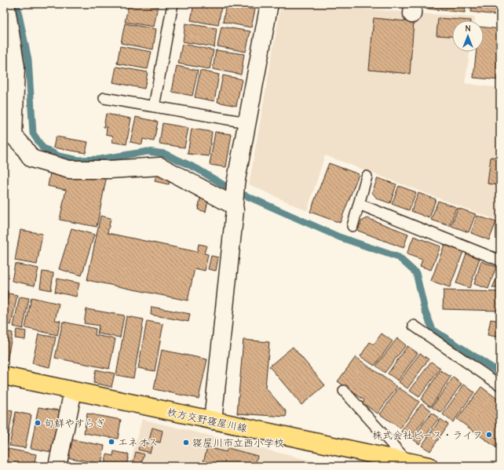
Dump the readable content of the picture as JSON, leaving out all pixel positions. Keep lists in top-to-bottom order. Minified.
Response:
{"streets":{"main road":["枚方交野寝屋川線"]},"places":["旬鮮やすらぎ","株式会社ピース・ライフ","エネオス","寝屋川市立西小学校"],"north":"top"}
